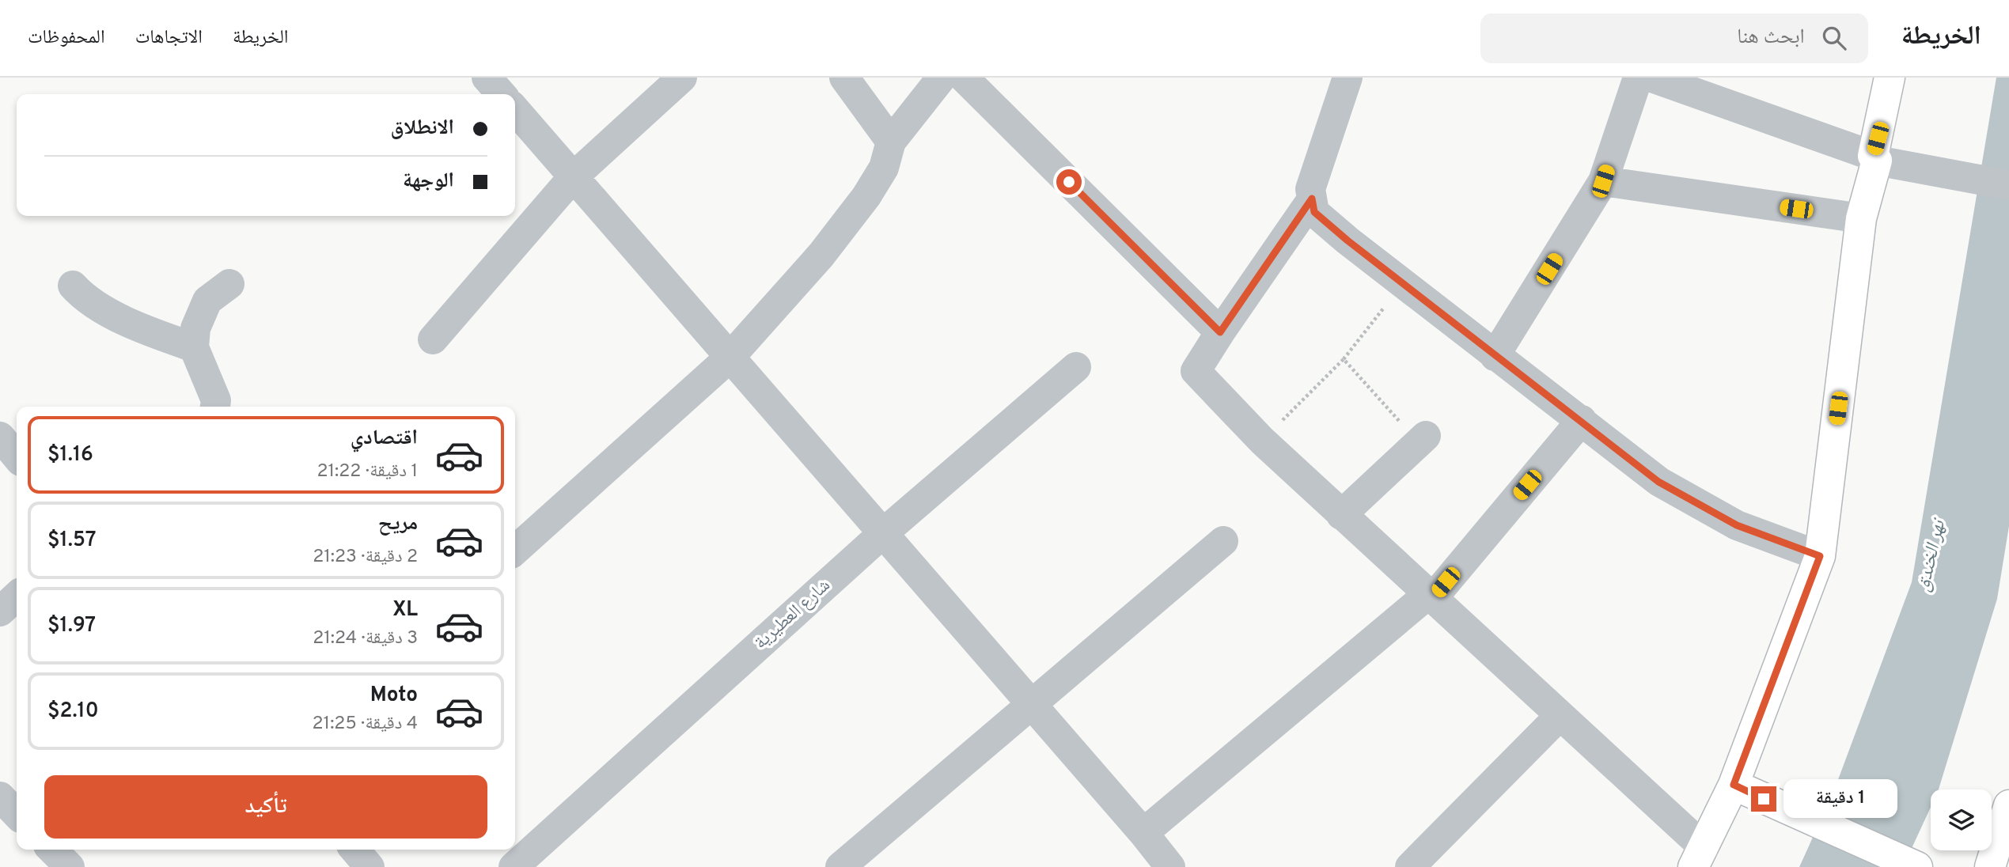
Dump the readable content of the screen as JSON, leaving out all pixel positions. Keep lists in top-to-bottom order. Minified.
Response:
{"streets":{"street":["شارع العطيرية"]},"water":["نهر الخندق"],"page":{"header":"الخريطة","search":"ابحث هنا","nav":["الخريطة","الاتجاهات","المحفوظات"],"banner":["الانطلاق","الوجهة"],"list":[{"name":"اقتصادي","note":"1 دقيقة · 21:22","value":"$1.16"},{"name":"مريح","note":"2 دقيقة · 21:23","value":"$1.57"},{"name":"XL","note":"3 دقيقة · 21:24","value":"$1.97"},{"name":"Moto","note":"4 دقيقة · 21:25","value":"$2.10"}],"buttons":"تأكيد","bubble":"1 دقيقة"}}
